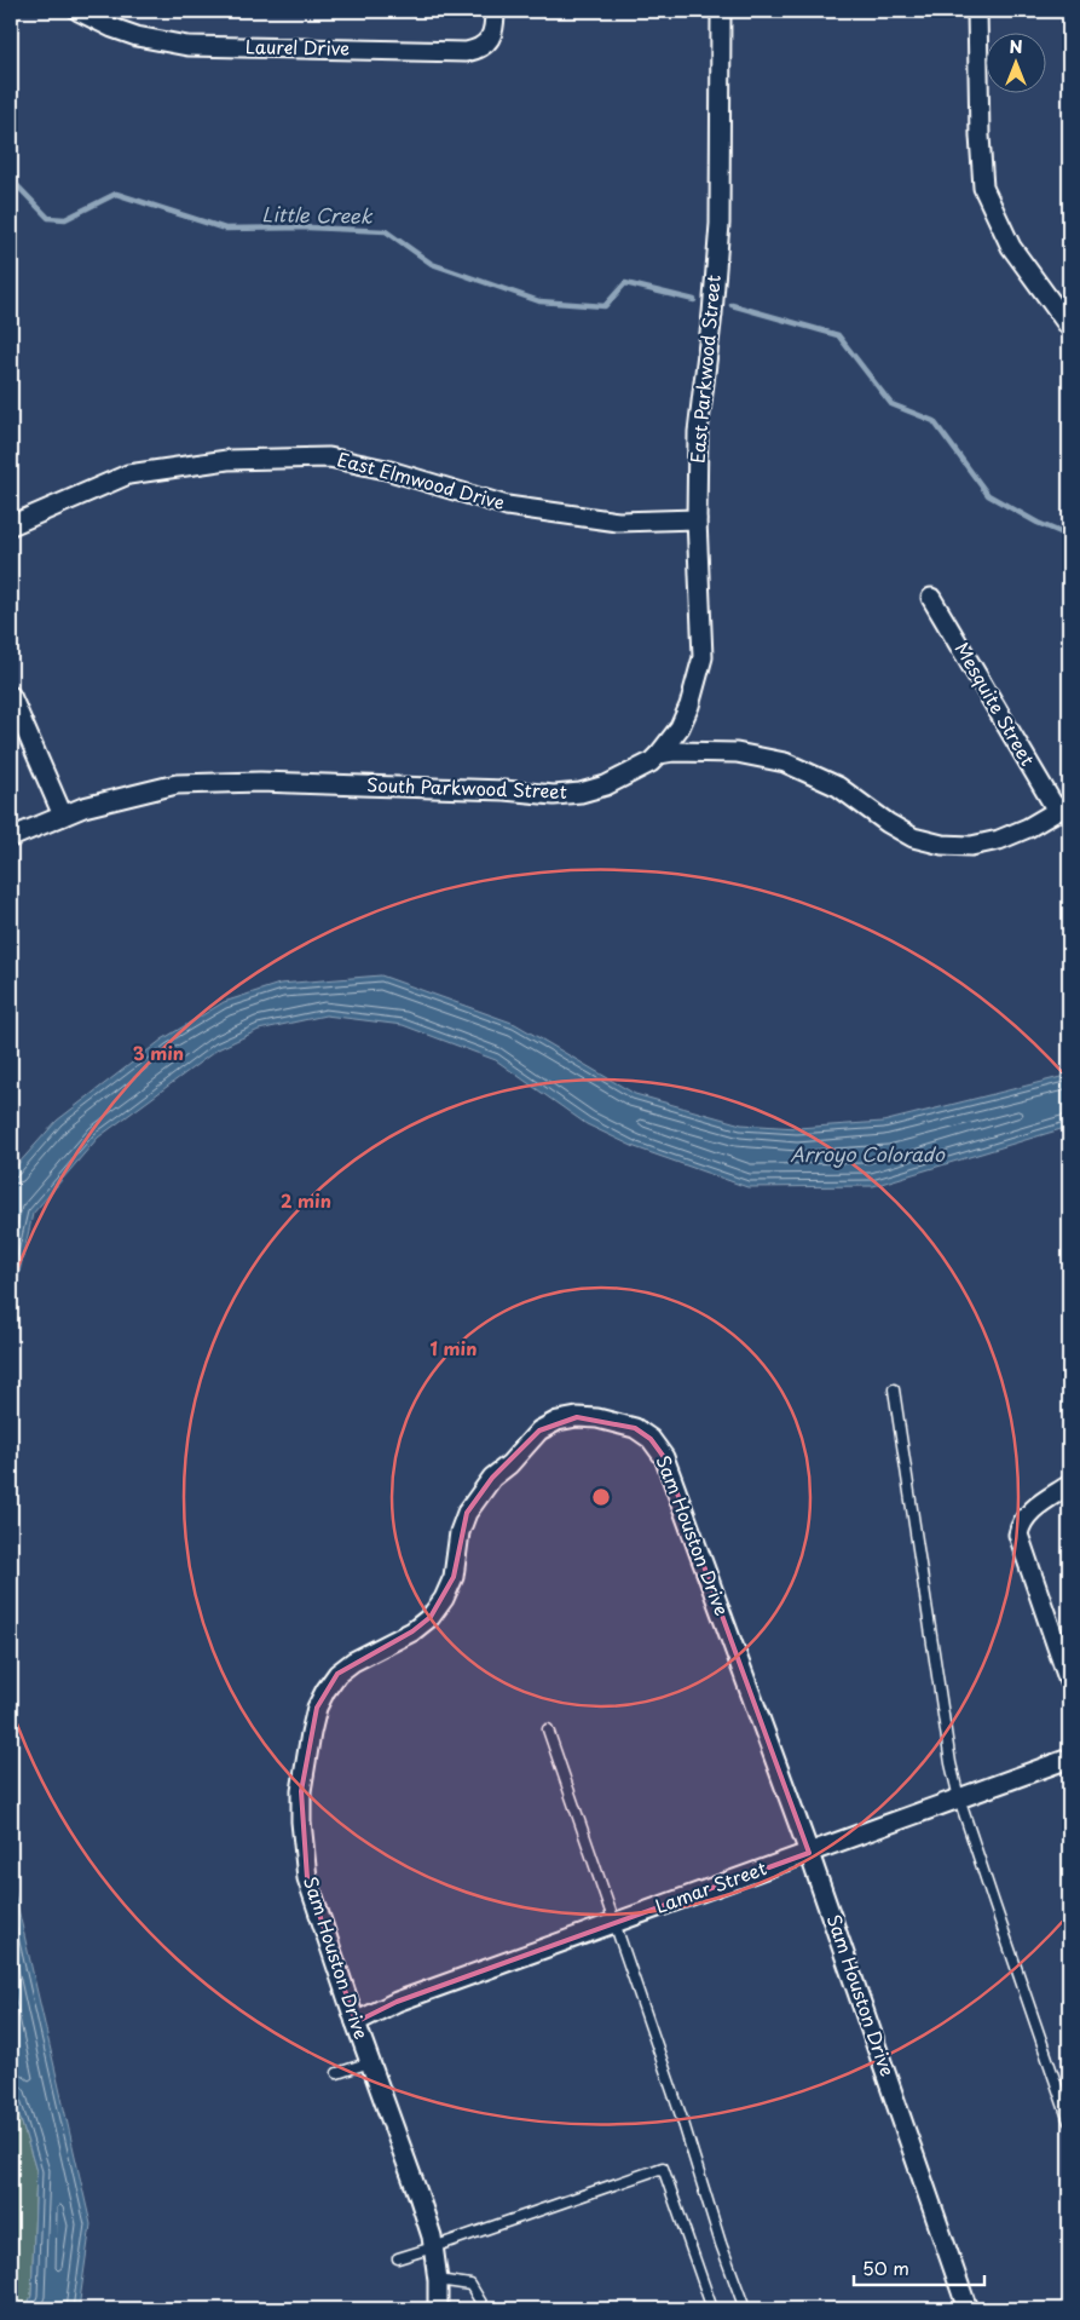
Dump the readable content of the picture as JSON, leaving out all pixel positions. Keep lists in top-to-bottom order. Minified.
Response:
{"streets":{"street":["Laurel Drive","East Parkwood Street","East Elmwood Drive","Mesquite Street","South Parkwood Street","Sam Houston Drive","Lamar Street"]},"crossings":[["East Parkwood Street","East Elmwood Drive"],["East Parkwood Street","South Parkwood Street"],["Sam Houston Drive","Lamar Street"]],"water":["Little Creek","Arroyo Colorado"],"scale_bar":"50 m","north":"top","rings":["3 min","2 min","1 min"]}
